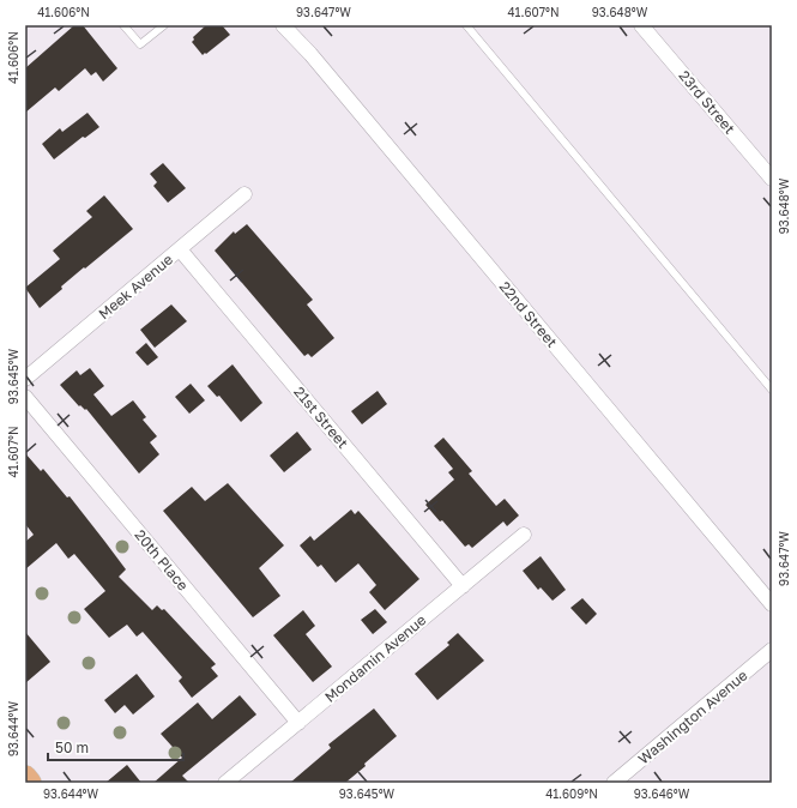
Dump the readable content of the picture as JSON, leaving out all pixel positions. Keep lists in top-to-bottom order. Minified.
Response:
{"streets":{"street":["23rd Street","Meek Avenue","22nd Street","21st Street","20th Place","Mondamin Avenue","Washington Avenue"]},"crossings":[["Meek Avenue","21st Street"],["21st Street","Mondamin Avenue"],["20th Place","Mondamin Avenue"]],"scale_bar":"50 m","coordinates":["41.606°N","93.647°W","41.607°N","93.648°W","93.645°W","93.644°W","41.609°N","93.646°W"]}
